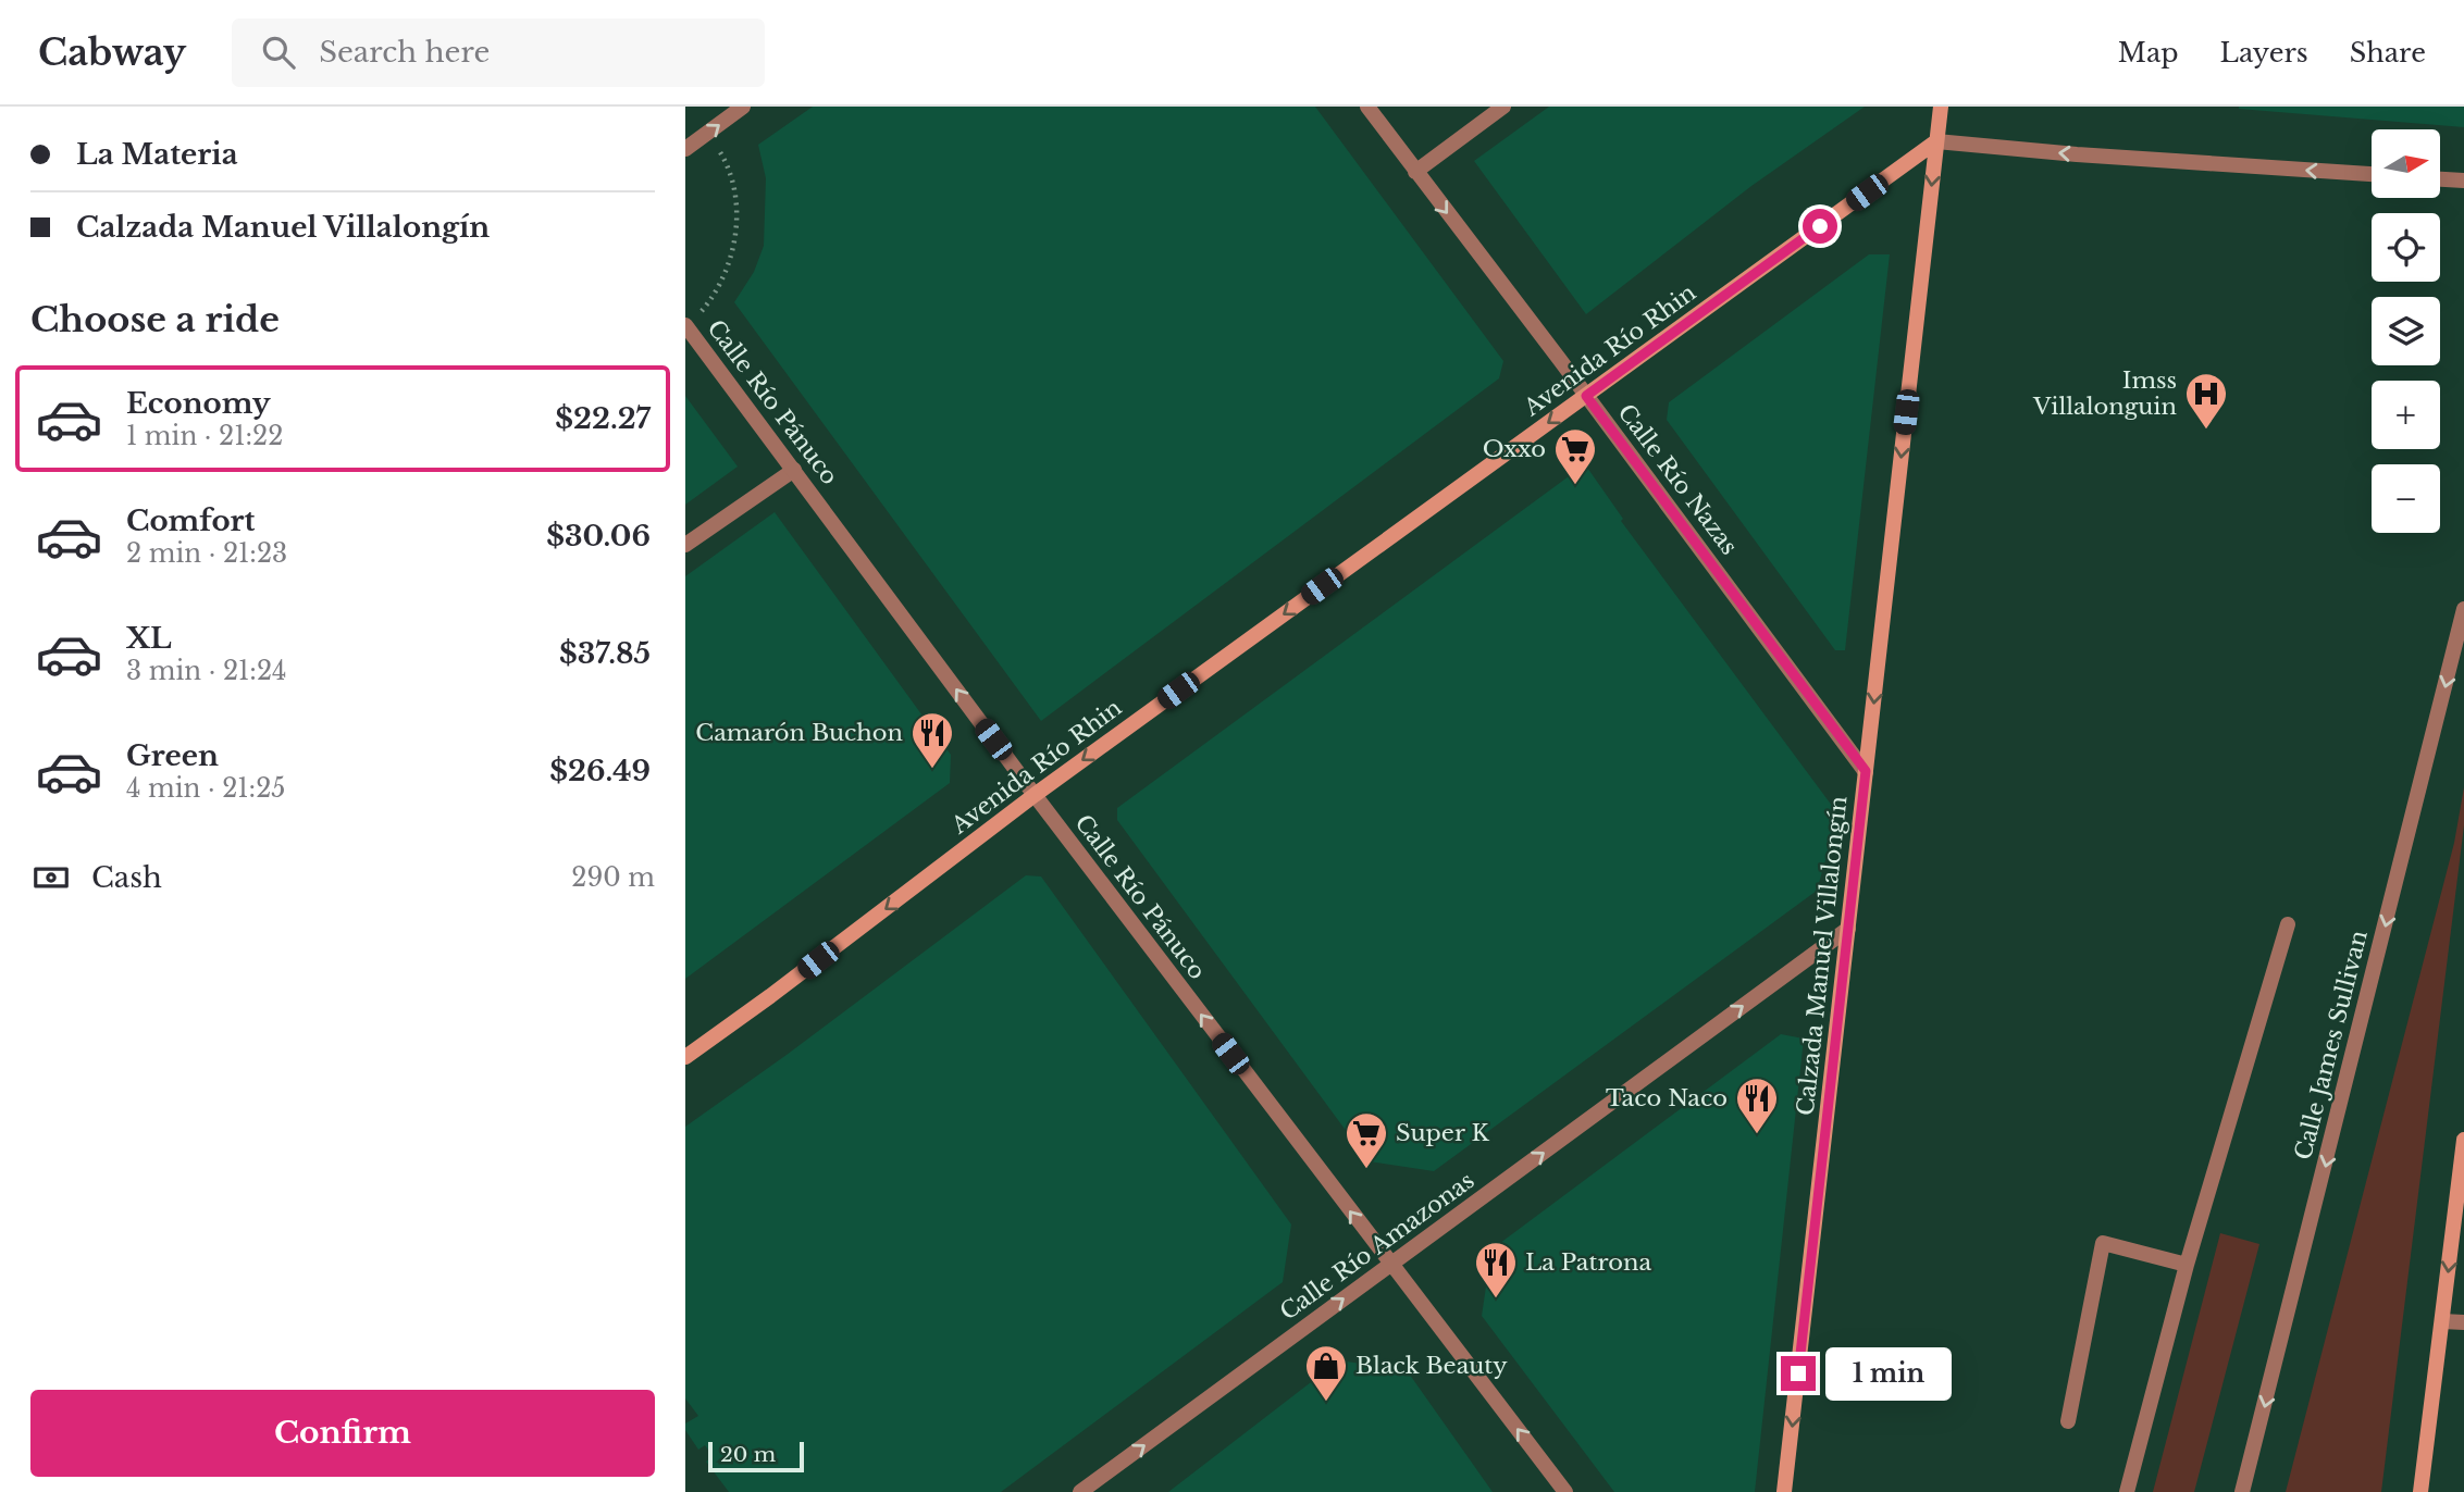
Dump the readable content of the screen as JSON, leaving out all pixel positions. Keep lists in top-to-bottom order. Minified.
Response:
{"streets":{"street":["Avenida Río Rhin","Calle Río Pánuco","Calle Río Nazas","Calzada Manuel Villalongín","Calle James Sullivan","Calle Río Amazonas"]},"crossings":[["Avenida Río Rhin","Calle Río Pánuco"],["Avenida Río Rhin","Calle Río Nazas"],["Avenida Río Rhin","Calzada Manuel Villalongín"],["Calle Río Pánuco","Calle Río Amazonas"],["Calle Río Nazas","Calzada Manuel Villalongín"],["Calzada Manuel Villalongín","Calle Río Amazonas"]],"one_way":["Avenida Río Rhin","Calle Río Pánuco","Calzada Manuel Villalongín","Calle Río Amazonas"],"places":{"hospital":["Imss Villalonguin"],"supermarket":["Oxxo","Super K"],"restaurant":["Camarón Buchon","Taco Naco","La Patrona"],"shop":["Black Beauty"]},"scale_bar":"20 m","north":"right","page":{"header":"Cabway","search":"Search here","nav":["Map","Layers","Share"],"banner":["La Materia","Calzada Manuel Villalongín"],"map_buttons":["+","−"],"heading":"Choose a ride","list":[{"name":"Economy","note":"1 min · 21:22","value":"$22.27"},{"name":"Comfort","note":"2 min · 21:23","value":"$30.06"},{"name":"XL","note":"3 min · 21:24","value":"$37.85"},{"name":"Green","note":"4 min · 21:25","value":"$26.49"}],"pay":["Cash","290 m"],"bubble":"1 min","buttons":"Confirm","scale":"20 m"}}
